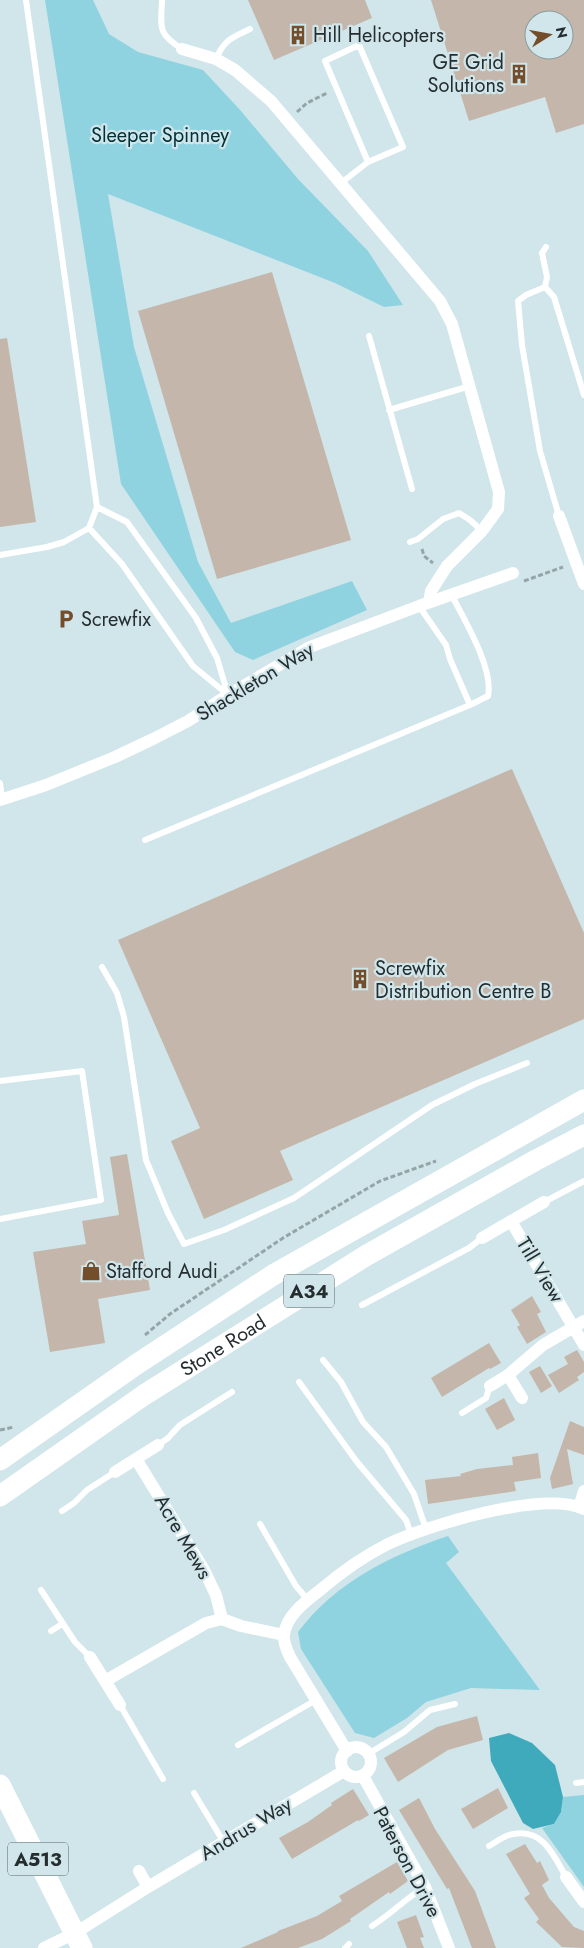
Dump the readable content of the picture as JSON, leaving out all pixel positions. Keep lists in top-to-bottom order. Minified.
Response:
{"streets":{"highway":["A34","Stone Road","A513"],"street":["Shackleton Way","Till View","Acre Mews","Andrus Way","Paterson Drive"]},"crossings":[["Andrus Way","A513"],["Andrus Way","Paterson Drive"]],"parks":["Sleeper Spinney"],"places":{"building":["Hill Helicopters","GE Grid Solutions","Screwfix Distribution Centre B"],"parking":["Screwfix"],"shop":["Stafford Audi"]},"north":"right"}
